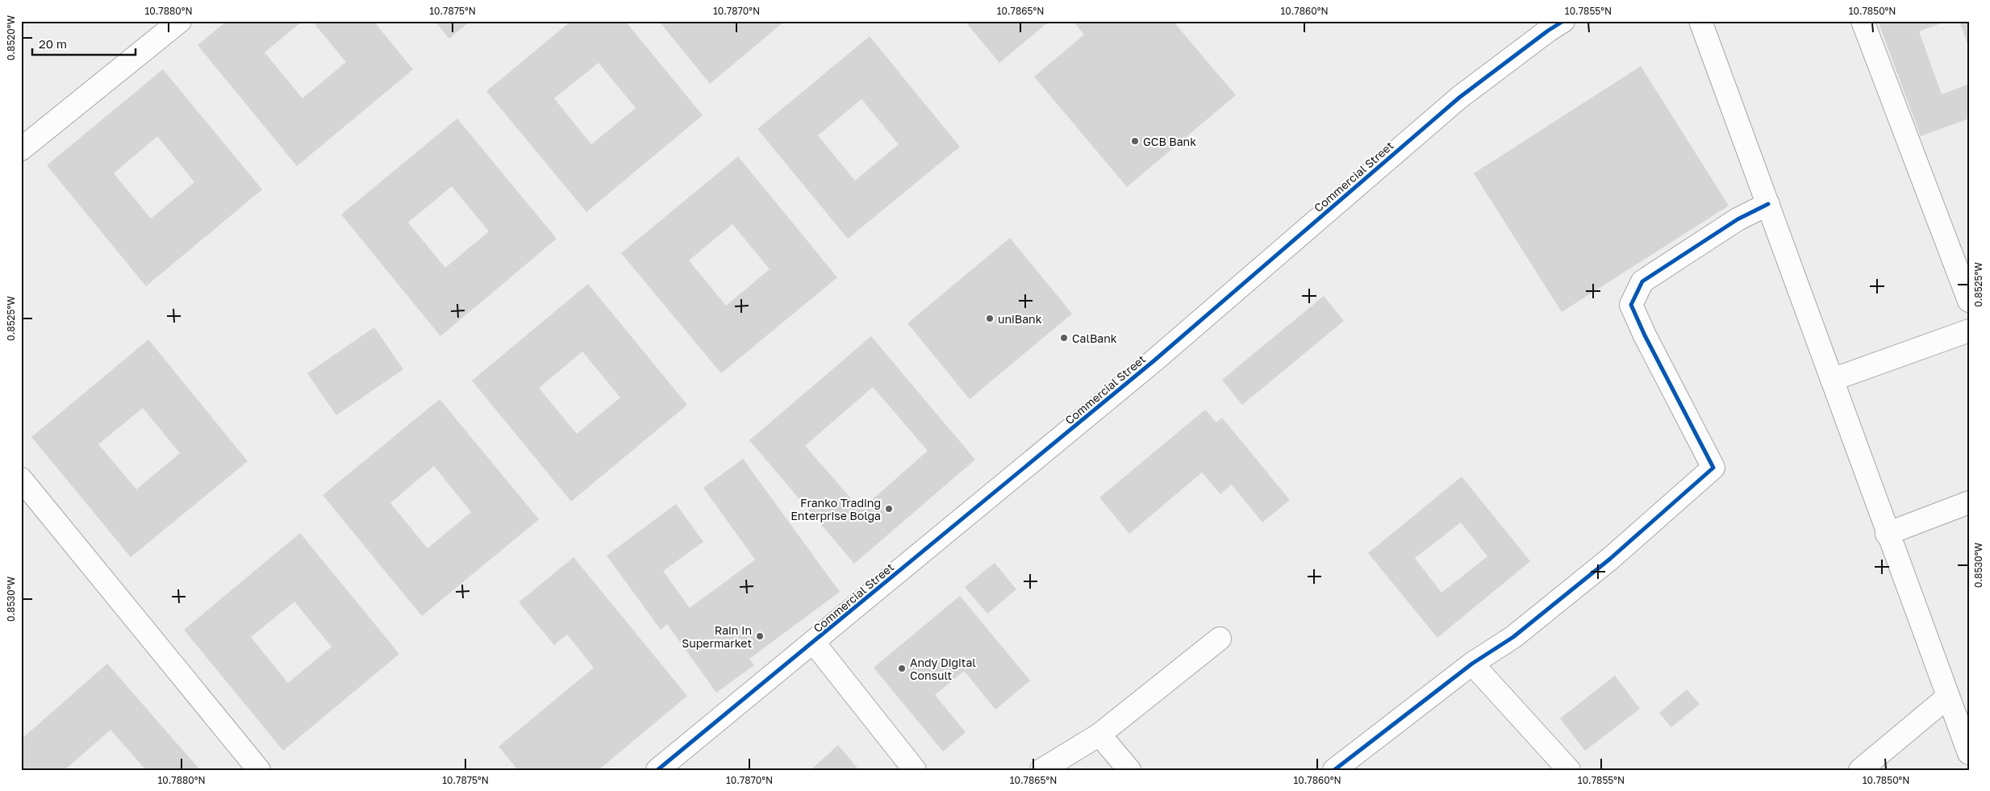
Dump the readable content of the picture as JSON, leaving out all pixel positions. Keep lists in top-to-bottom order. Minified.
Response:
{"streets":{"street":["Commercial Street"]},"places":["GCB Bank","uniBank","CalBank","Franko Trading Enterprise Bolga","Rain In Supermarket","Andy Digital Consult"],"scale_bar":"20 m","coordinates":["10.7880°N","10.7875°N","10.7870°N","10.7865°N","10.7860°N","10.7855°N","10.7850°N","0.8520°W","0.8525°W","0.8530°W"]}
